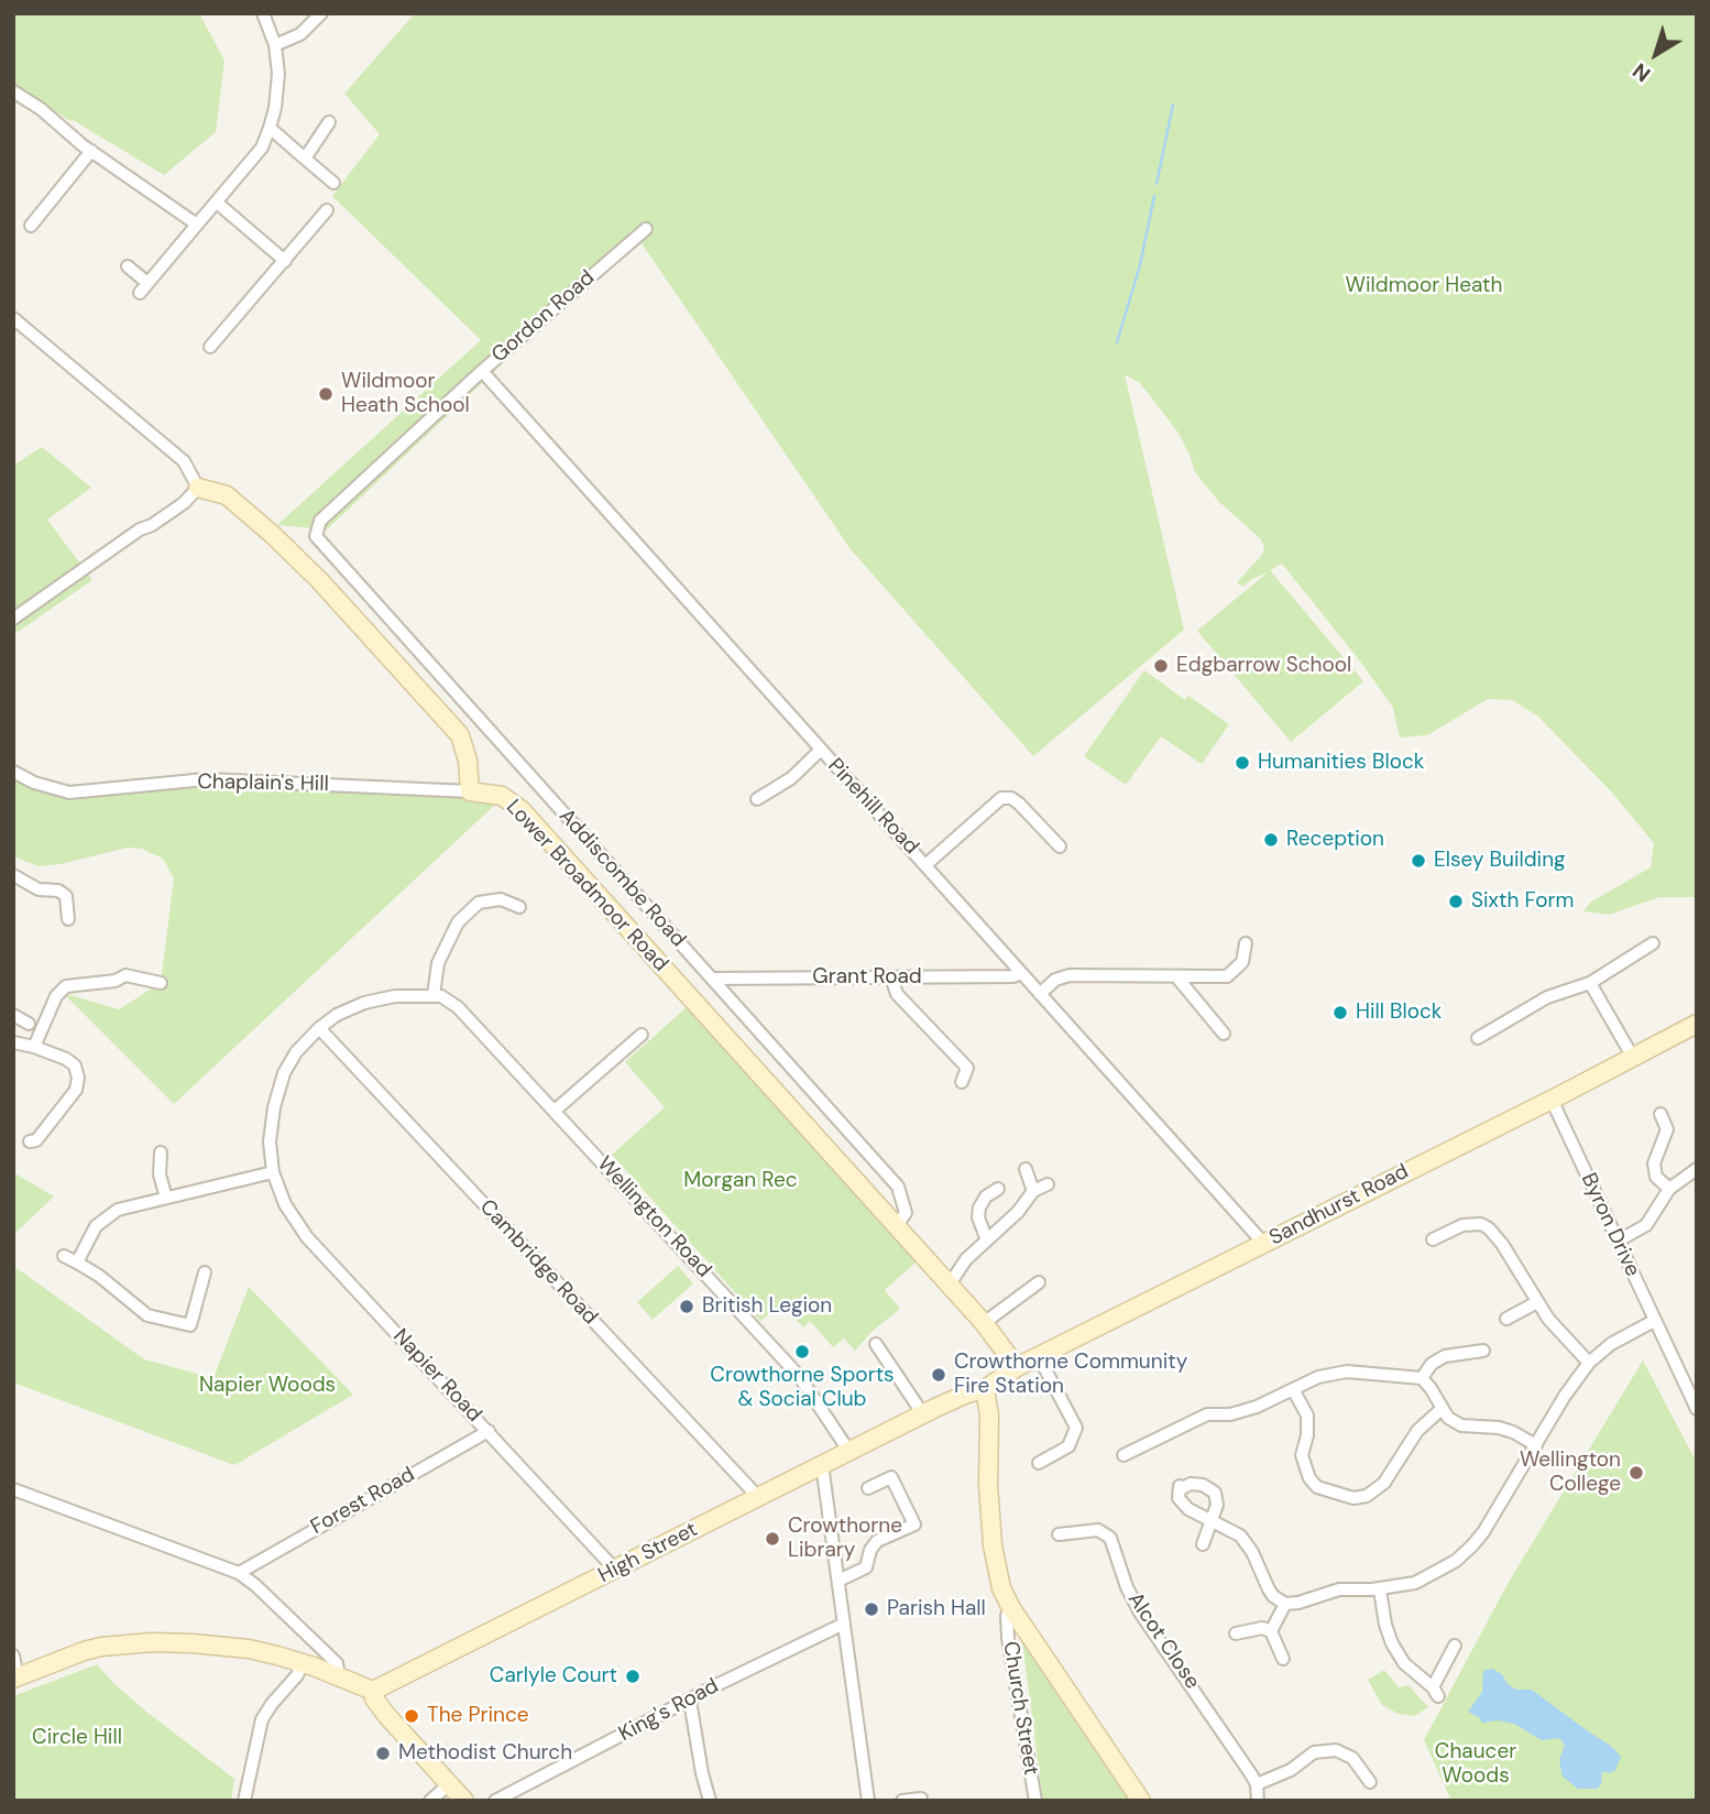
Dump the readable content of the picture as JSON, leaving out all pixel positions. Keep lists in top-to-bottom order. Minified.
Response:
{"streets":{"street":["Gordon Road","Chaplain's Hill","Pinehill Road","Addiscombe Road","Lower Broadmoor Road","Grant Road","Sandhurst Road","Wellington Road","Byron Drive","Cambridge Road","Napier Road","Forest Road","High Street","Alcot Close","Church Street","King's Road"]},"crossings":[["Gordon Road","Pinehill Road"],["Gordon Road","Addiscombe Road"],["Chaplain's Hill","Lower Broadmoor Road"],["Pinehill Road","Grant Road"],["Pinehill Road","Sandhurst Road"],["Addiscombe Road","Lower Broadmoor Road"],["Addiscombe Road","Grant Road"],["Lower Broadmoor Road","Sandhurst Road"],["Sandhurst Road","Byron Drive"],["Sandhurst Road","High Street"],["Sandhurst Road","Church Street"],["Wellington Road","Napier Road"],["Wellington Road","High Street"],["Cambridge Road","Napier Road"],["Cambridge Road","High Street"],["Napier Road","Forest Road"],["Napier Road","High Street"],["High Street","Church Street"]],"parks":["Wildmoor Heath","Morgan Rec","Napier Woods","Circle Hill","Chaucer Woods"],"places":["Wildmoor Heath School","Edgbarrow School","Humanities Block","Reception","Elsey Building","Sixth Form","Hill Block","British Legion","Crowthorne Sports & Social Club","Crowthorne Community Fire Station","Wellington College","Crowthorne Library","Parish Hall","Carlyle Court","The Prince","Methodist Church"],"north":"bottom left"}
